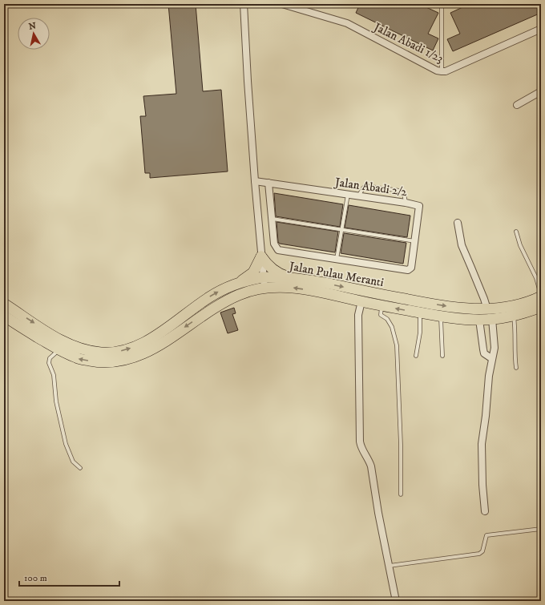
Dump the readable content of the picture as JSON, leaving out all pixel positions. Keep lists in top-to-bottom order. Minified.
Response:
{"streets":{"main road":["Jalan Pulau Meranti"],"street":["Jalan Abadi 1/23","Jalan Abadi 2/2"]},"scale_bar":"100 m","north":"top"}
